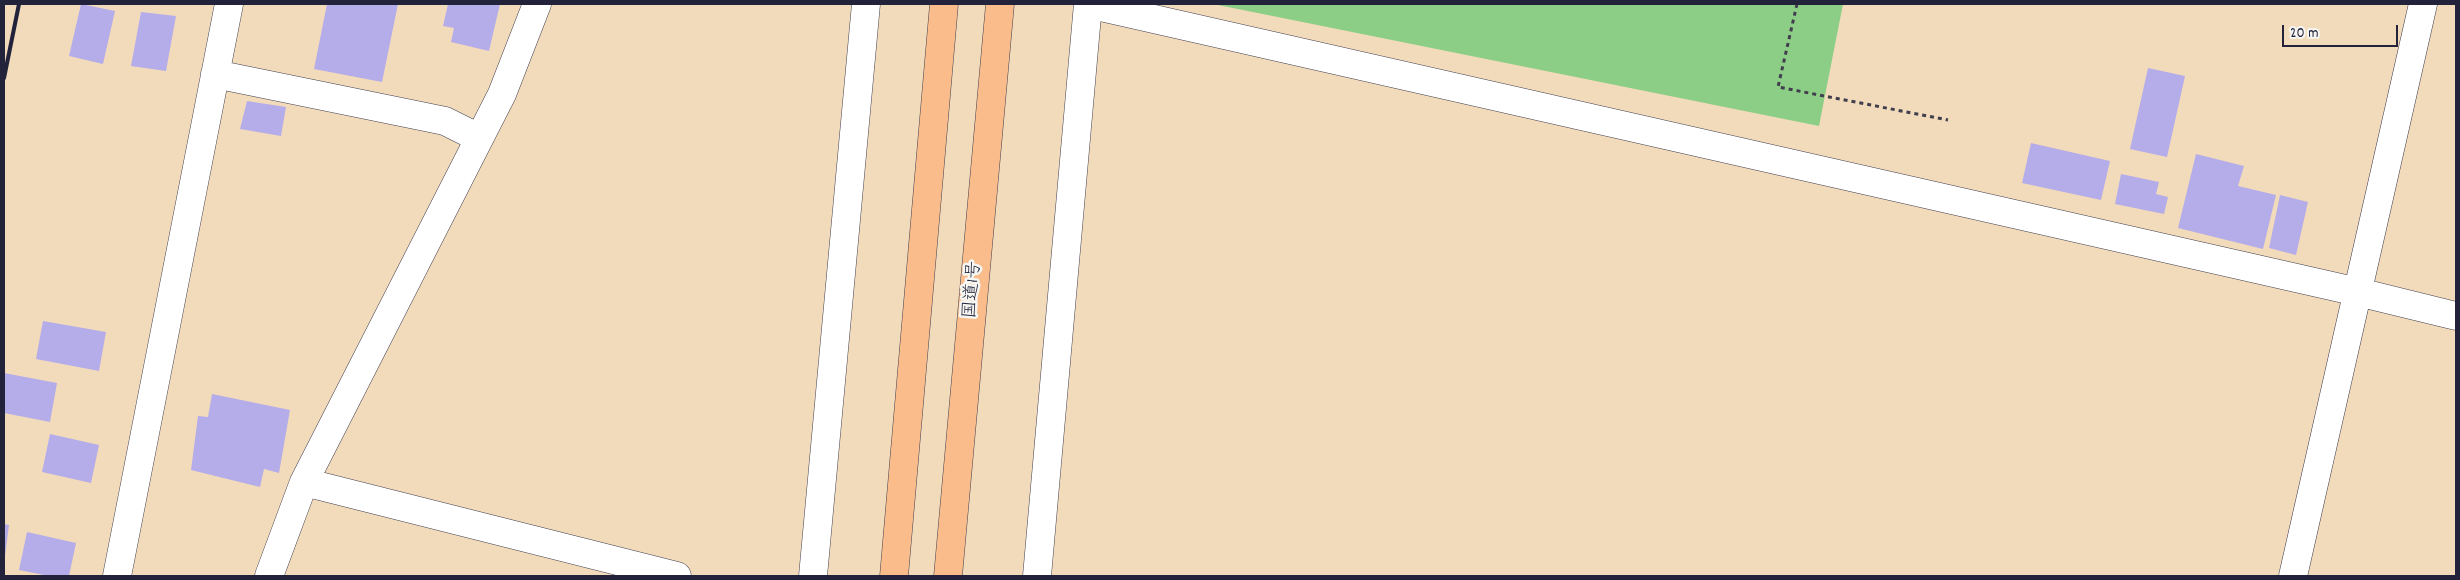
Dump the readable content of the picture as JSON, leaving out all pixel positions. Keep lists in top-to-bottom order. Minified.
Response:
{"streets":{"highway":["国道1号"]},"scale_bar":"20 m"}
